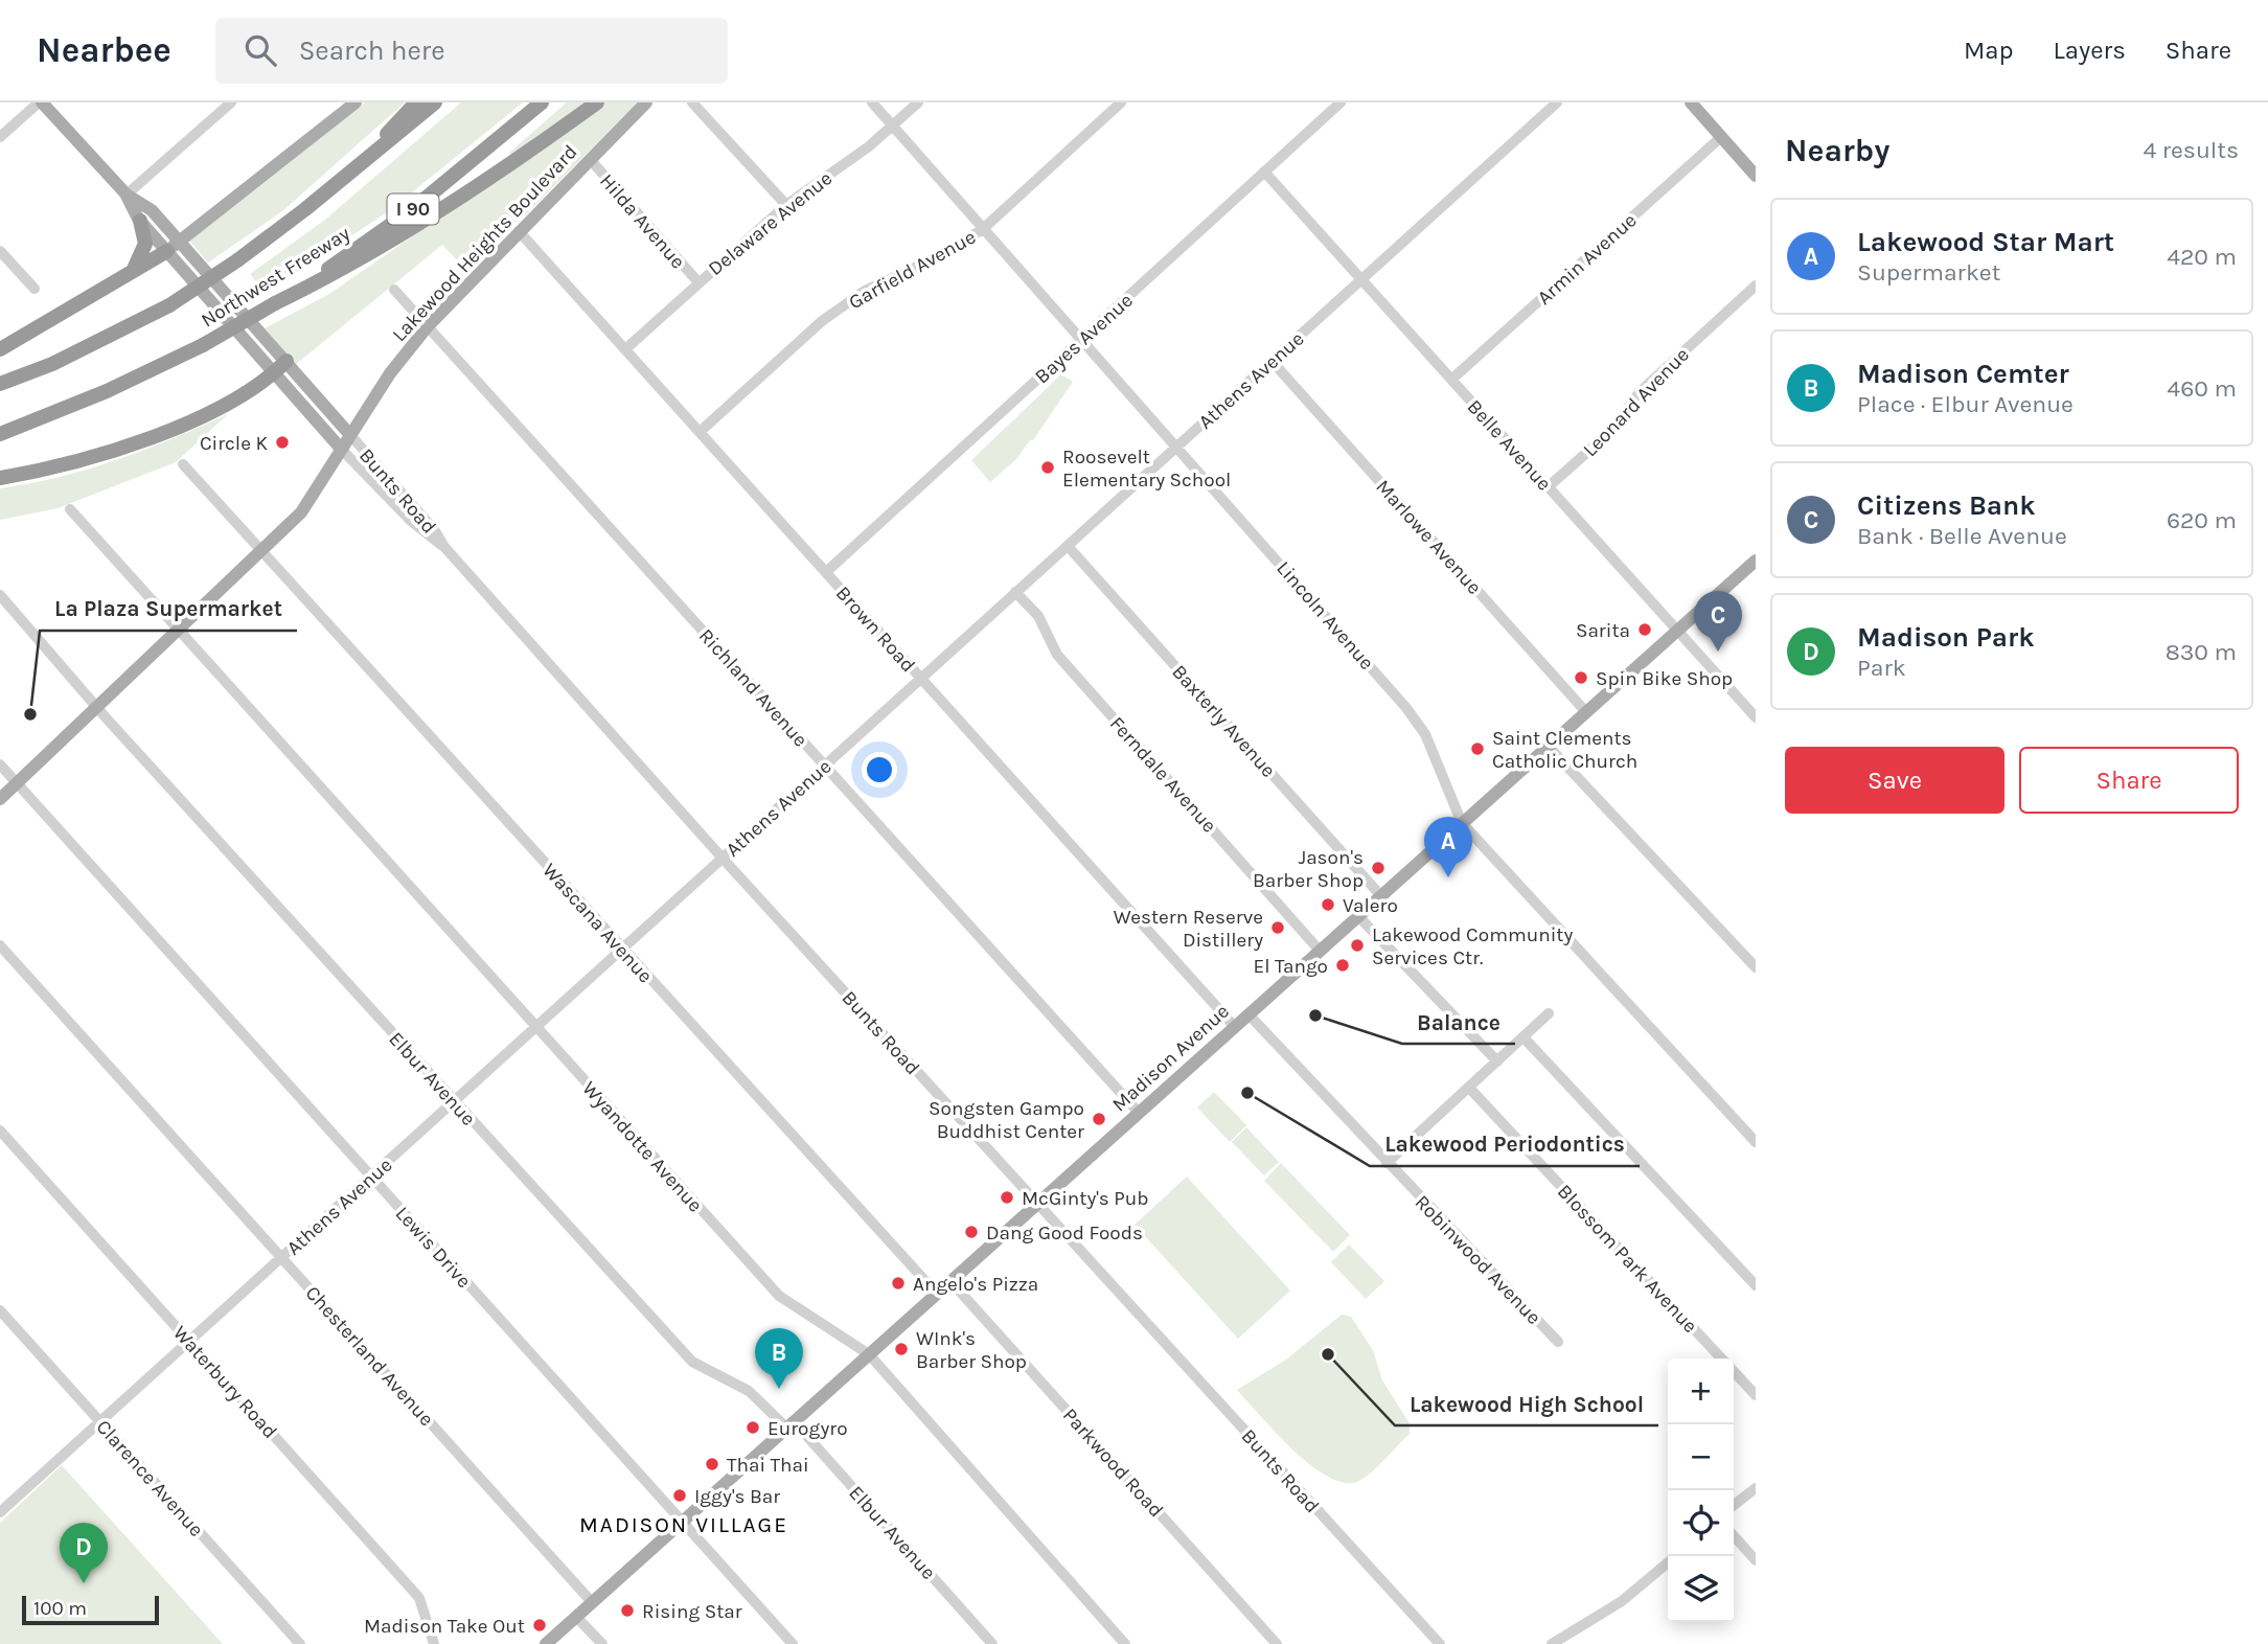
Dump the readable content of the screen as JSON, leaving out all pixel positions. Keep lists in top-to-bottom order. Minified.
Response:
{"streets":{"highway":["I 90","Northwest Freeway"],"main road":["Lakewood Heights Boulevard","Madison Avenue"],"street":["Hilda Avenue","Delaware Avenue","Armin Avenue","Garfield Avenue","Bayes Avenue","Athens Avenue","Leonard Avenue","Belle Avenue","Bunts Road","Marlowe Avenue","Lincoln Avenue","Brown Road","Richland Avenue","Baxterly Avenue","Ferndale Avenue","Wascana Avenue","Elbur Avenue","Wyandotte Avenue","Lewis Drive","Blossom Park Avenue","Robinwood Avenue","Chesterland Avenue","Waterbury Road","Parkwood Road","Clarence Avenue"]},"crossings":[["Hilda Avenue","Delaware Avenue"],["Hilda Avenue","Lakewood Heights Boulevard"],["Delaware Avenue","Lincoln Avenue"],["Delaware Avenue","Brown Road"],["Lakewood Heights Boulevard","Bunts Road"],["Lakewood Heights Boulevard","Brown Road"],["Lakewood Heights Boulevard","Richland Avenue"],["Lakewood Heights Boulevard","Wascana Avenue"],["Lakewood Heights Boulevard","Elbur Avenue"],["Lakewood Heights Boulevard","Wyandotte Avenue"],["Lakewood Heights Boulevard","Lewis Drive"],["Armin Avenue","Belle Avenue"],["Garfield Avenue","Lincoln Avenue"],["Garfield Avenue","Brown Road"],["Bayes Avenue","Belle Avenue"],["Bayes Avenue","Lincoln Avenue"],["Bayes Avenue","Brown Road"],["Athens Avenue","Belle Avenue"],["Athens Avenue","Bunts Road"],["Athens Avenue","Marlowe Avenue"],["Athens Avenue","Lincoln Avenue"],["Athens Avenue","Brown Road"],["Athens Avenue","Richland Avenue"],["Athens Avenue","Baxterly Avenue"],["Athens Avenue","Ferndale Avenue"],["Athens Avenue","Wascana Avenue"],["Athens Avenue","Elbur Avenue"],["Athens Avenue","Wyandotte Avenue"],["Athens Avenue","Lewis Drive"],["Athens Avenue","Chesterland Avenue"],["Athens Avenue","Waterbury Road"],["Athens Avenue","Clarence Avenue"],["Leonard Avenue","Belle Avenue"],["Belle Avenue","Madison Avenue"],["Bunts Road","Madison Avenue"],["Marlowe Avenue","Madison Avenue"],["Lincoln Avenue","Madison Avenue"],["Brown Road","Madison Avenue"],["Richland Avenue","Madison Avenue"],["Baxterly Avenue","Madison Avenue"],["Ferndale Avenue","Madison Avenue"],["Wascana Avenue","Madison Avenue"],["Madison Avenue","Elbur Avenue"],["Madison Avenue","Wyandotte Avenue"],["Madison Avenue","Lewis Drive"],["Madison Avenue","Robinwood Avenue"],["Madison Avenue","Chesterland Avenue"],["Madison Avenue","Parkwood Road"]],"districts":["MADISON VILLAGE"],"places":["Circle K","Roosevelt Elementary School","Sarita","Spin Bike Shop","La Plaza Supermarket","Saint Clements Catholic Church","Jason's Barber Shop","Valero","Western Reserve Distillery","Lakewood Community Services Ctr.","El Tango","Balance","Lakewood Periodontics","Songsten Gampo Buddhist Center","McGinty's Pub","Dang Good Foods","Angelo's Pizza","WInk's Barber Shop","Lakewood High School","Eurogyro","Thai Thai","Iggy's Bar","Rising Star","Madison Take Out"],"scale_bar":"100 m","page":{"header":"Nearbee","search":"Search here","nav":["Map","Layers","Share"],"heading":["Nearby","4 results"],"list":[{"mark":"A","name":"Lakewood Star Mart","note":"Supermarket","value":"420 m"},{"mark":"B","name":"Madison Cemter","note":"Place · Elbur Avenue","value":"460 m"},{"mark":"C","name":"Citizens Bank","note":"Bank · Belle Avenue","value":"620 m"},{"mark":"D","name":"Madison Park","note":"Park","value":"830 m"}],"pins":["C","A","B","D"],"buttons":["Save","Share"],"map_buttons":["+","−"],"scale":"100 m"}}
